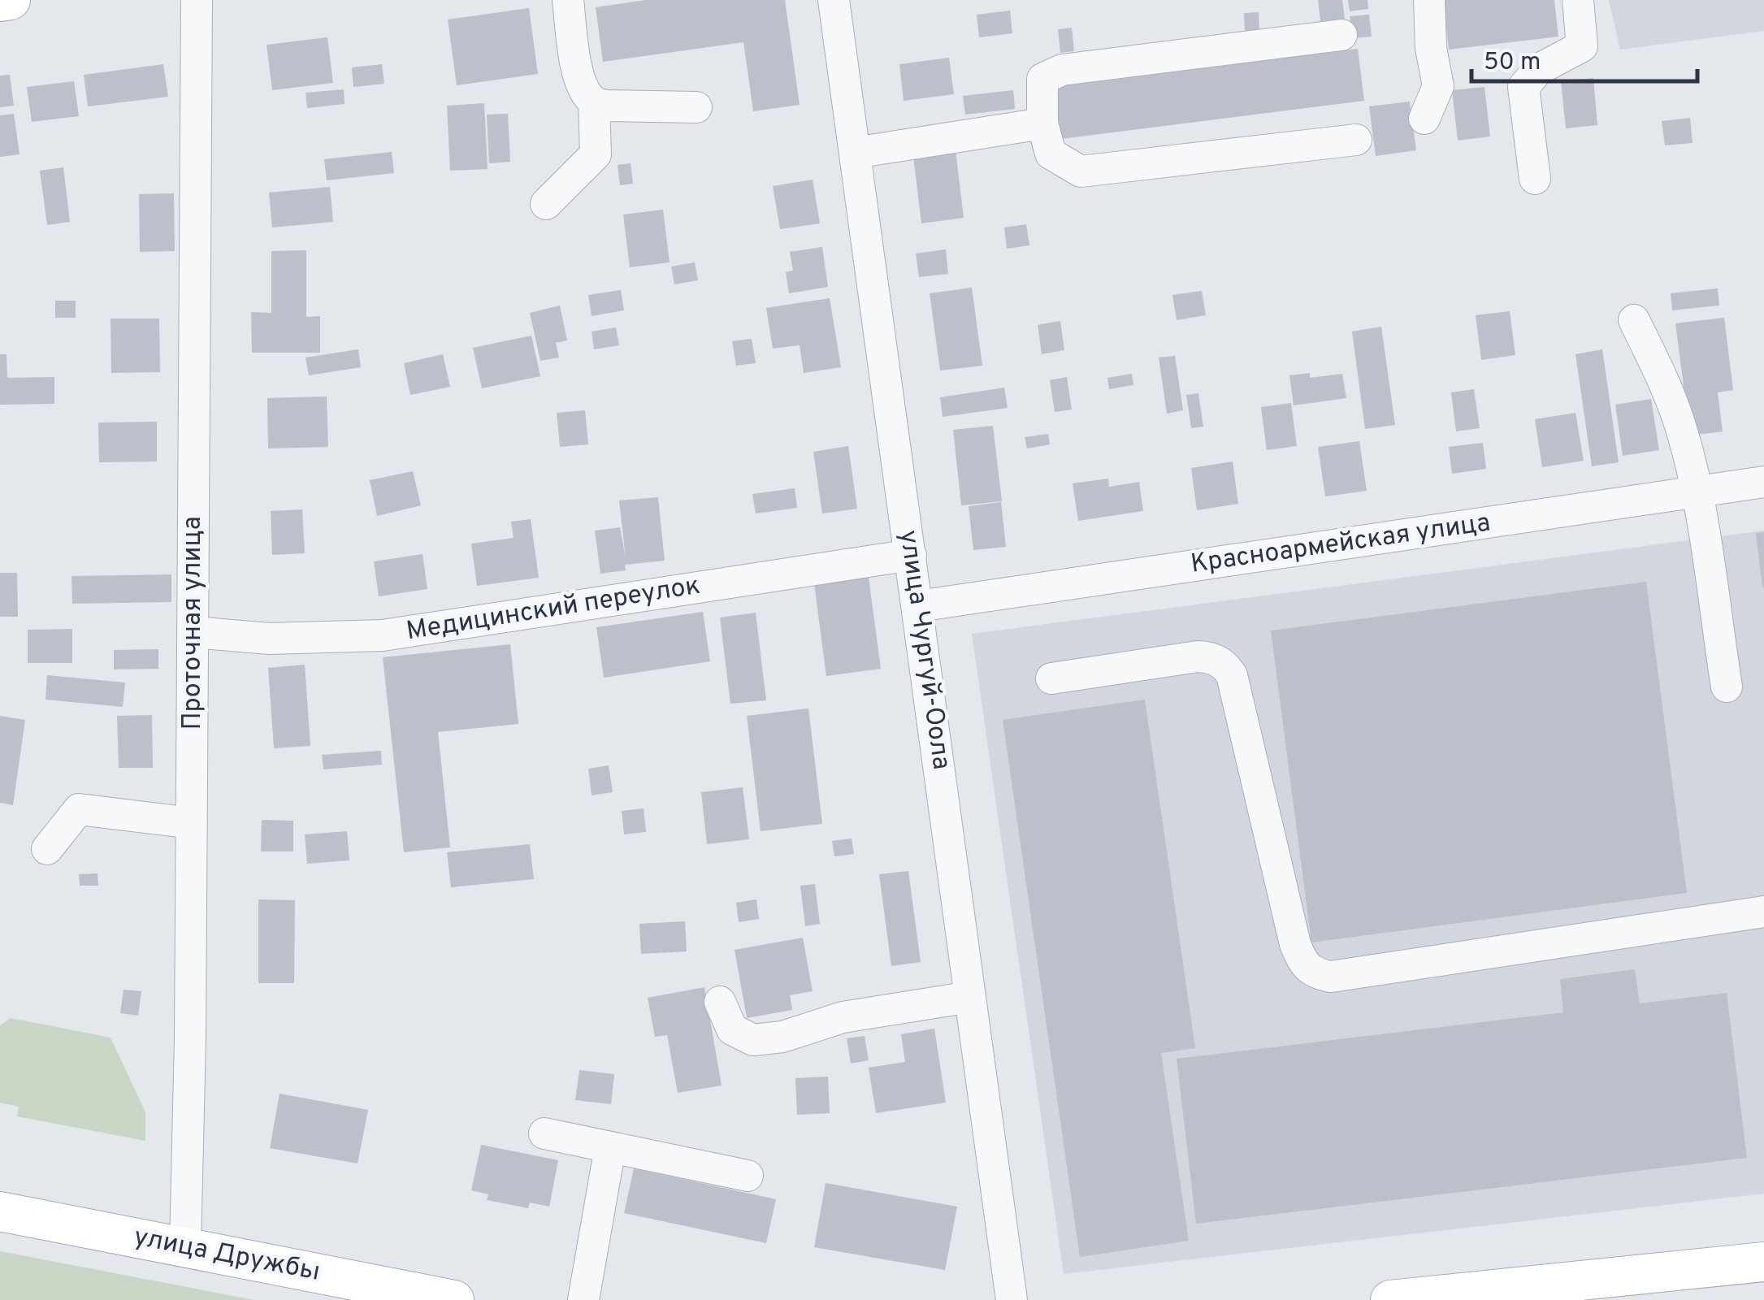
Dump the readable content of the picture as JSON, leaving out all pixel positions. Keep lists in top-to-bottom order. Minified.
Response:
{"streets":{"main road":["улица Дружбы"],"street":["Красноармейская улица","Медицинский переулок","Проточная улица","улица Чургуй-Оола"]},"crossings":[["Красноармейская улица","улица Чургуй-Оола"],["Медицинский переулок","Проточная улица"],["Медицинский переулок","улица Чургуй-Оола"],["Проточная улица","улица Дружбы"]],"scale_bar":"50 m"}
